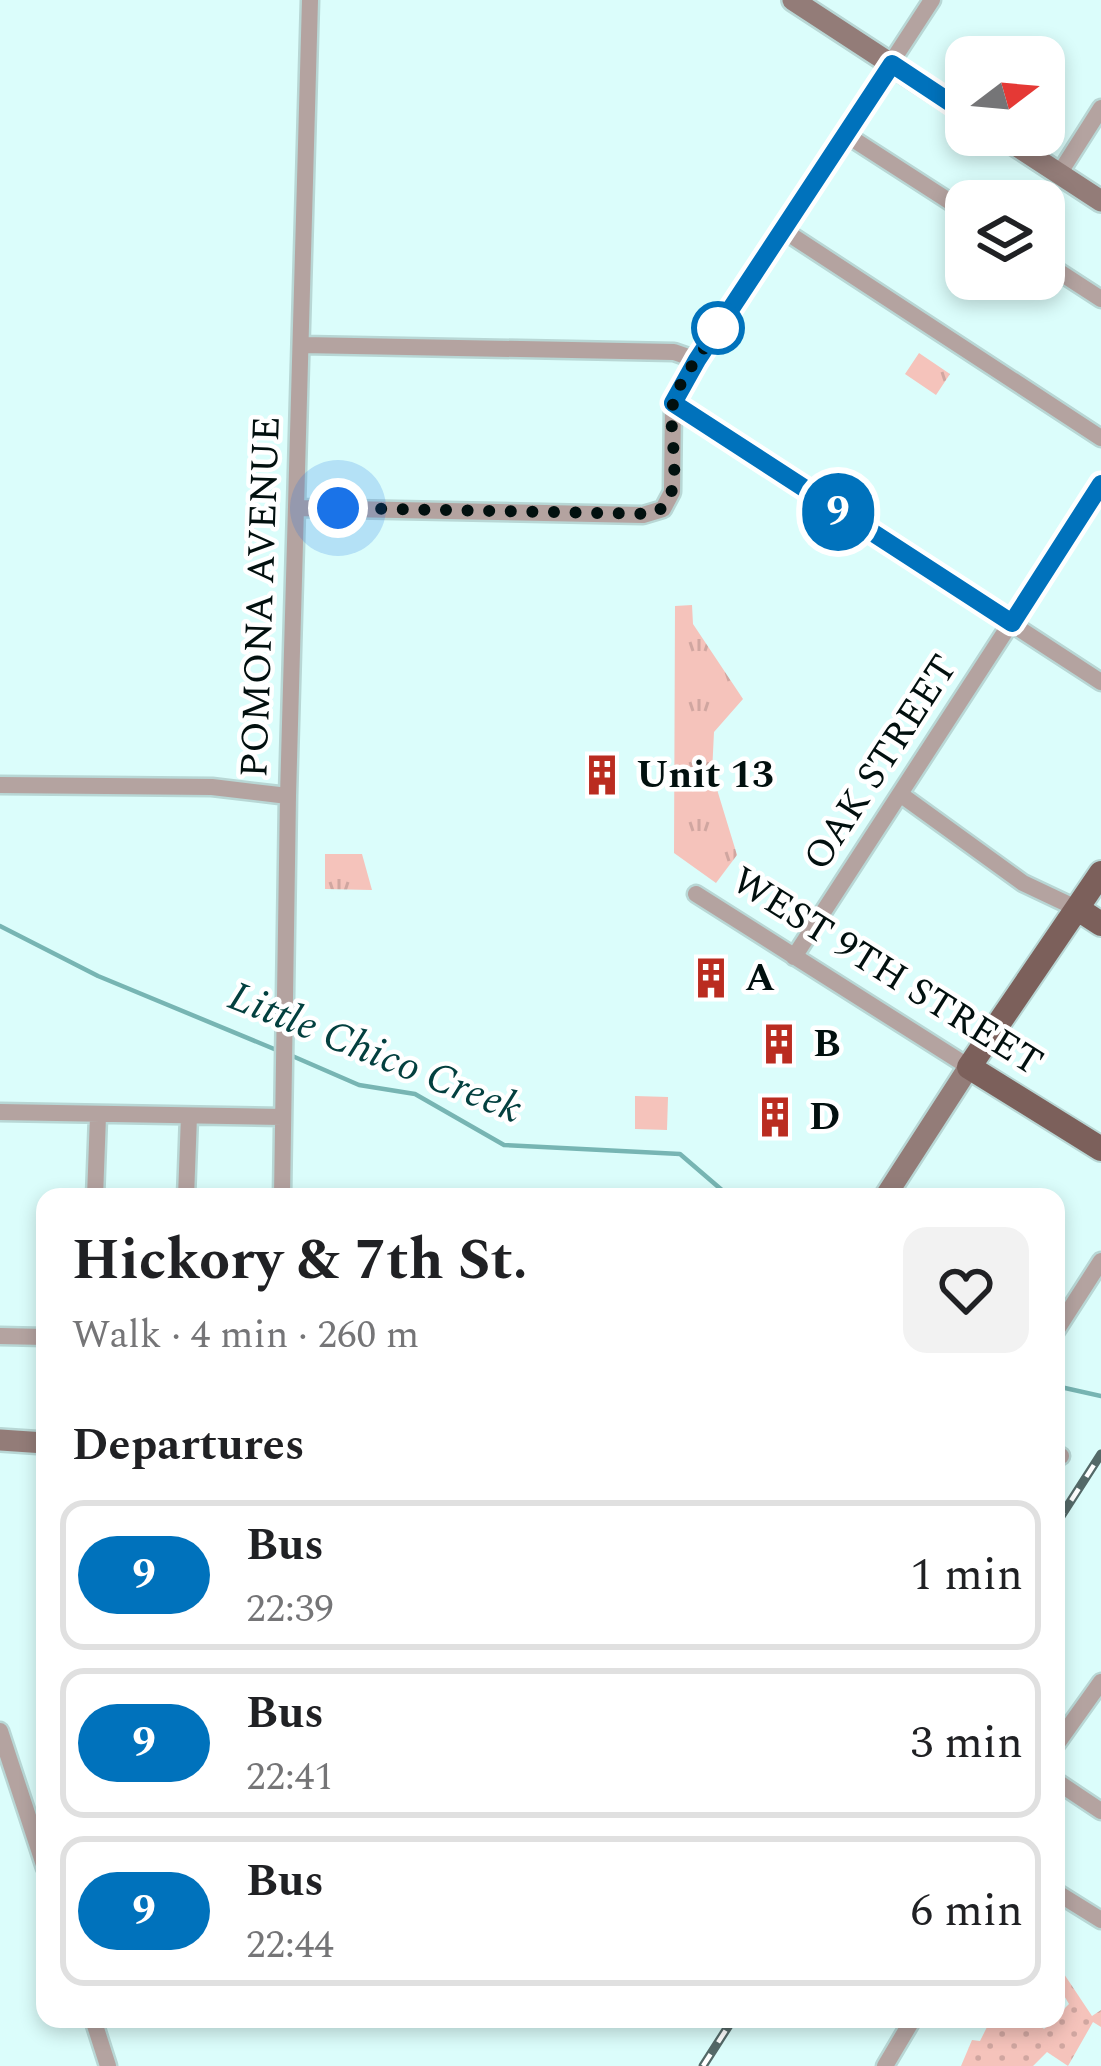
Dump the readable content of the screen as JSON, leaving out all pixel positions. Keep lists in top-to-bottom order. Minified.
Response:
{"streets":{"main road":["WEST 9TH STREET"],"street":["POMONA AVENUE","OAK STREET"]},"crossings":[["OAK STREET","WEST 9TH STREET"]],"water":["Little Chico Creek"],"places":{"building":["Unit 13","A","B","D"]},"lines":["bus line 9"],"north":"right","page":{"on_map":"9","heading":[["Hickory & 7th St.","Walk · 4 min · 260 m"],"Departures"],"list":[{"mark":"9","name":"Bus","note":"22:39","value":"1 min"},{"mark":"9","name":"Bus","note":"22:41","value":"3 min"},{"mark":"9","name":"Bus","note":"22:44","value":"6 min"}]}}
